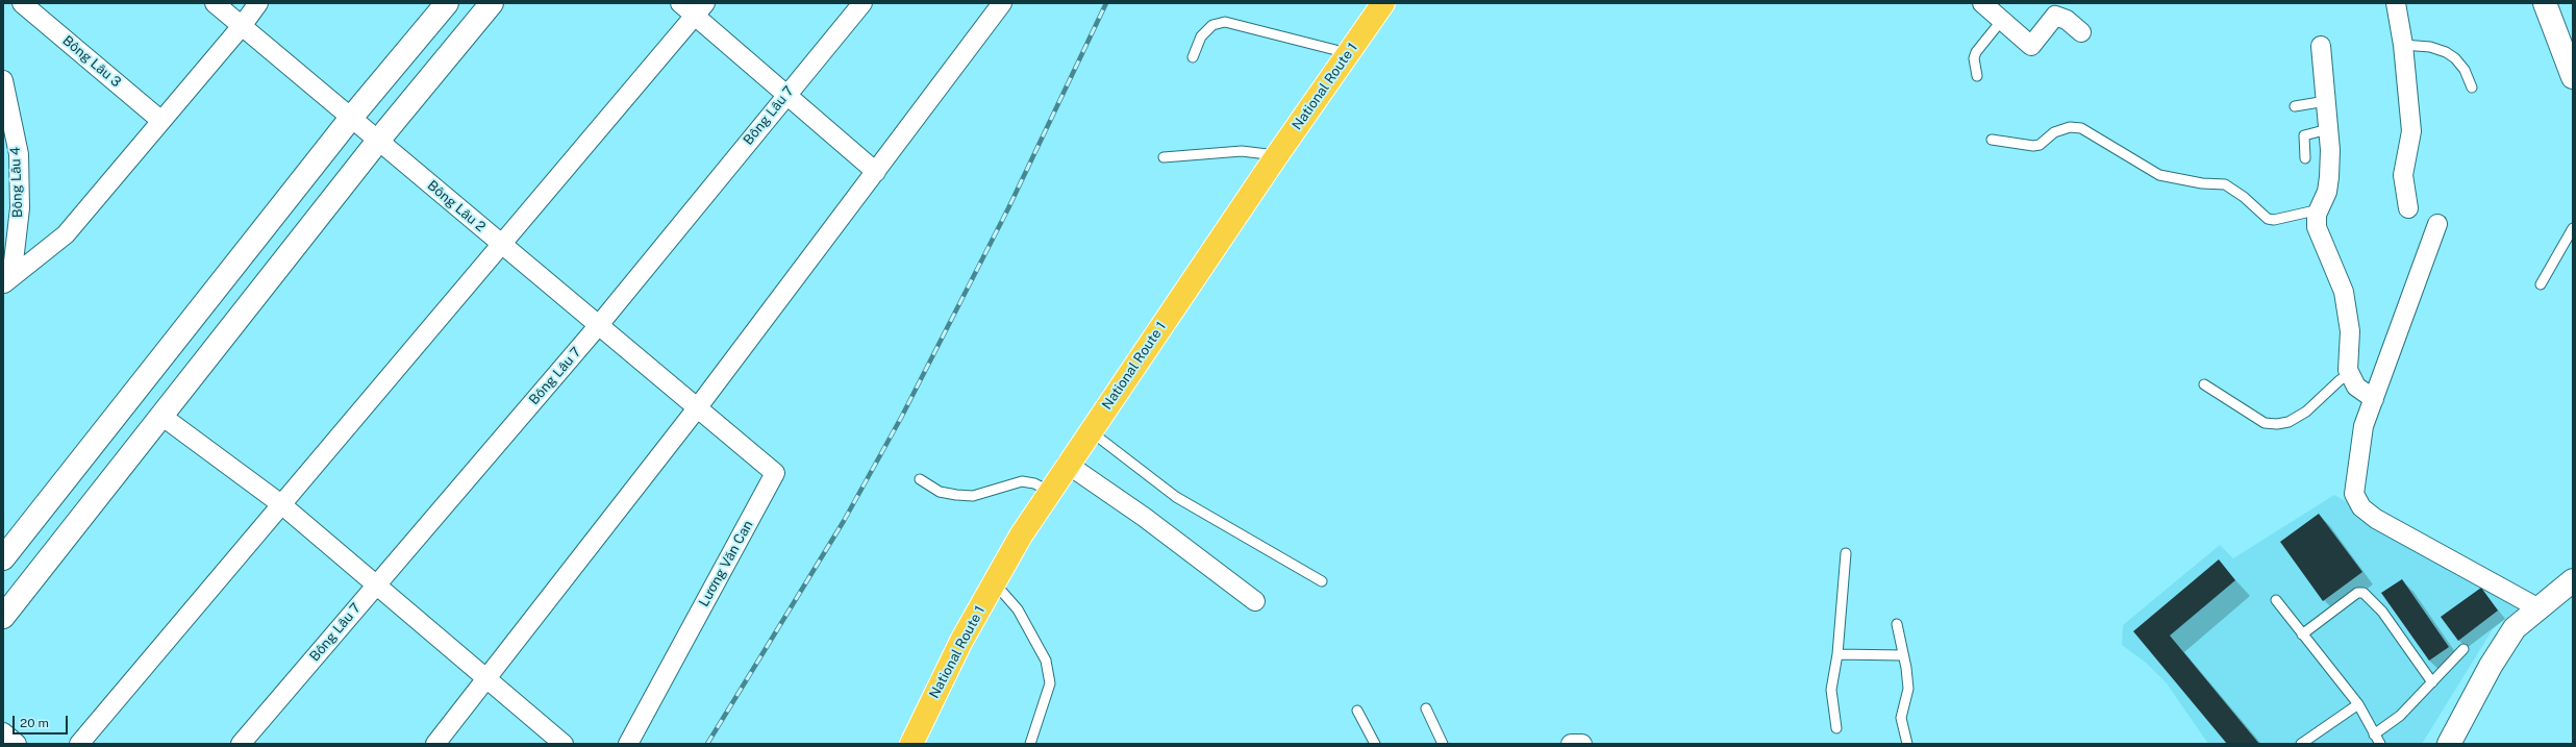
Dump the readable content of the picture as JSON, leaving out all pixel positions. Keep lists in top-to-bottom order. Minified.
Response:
{"streets":{"highway":["National Route 1"],"street":["Bông Lâu 3","Bông Lâu 7","Bông Lâu 4","Bông Lâu 2","Lương Văn Can"]},"crossings":[["Bông Lâu 7","Bông Lâu 2"],["Bông Lâu 2","Lương Văn Can"]],"scale_bar":"20 m"}
